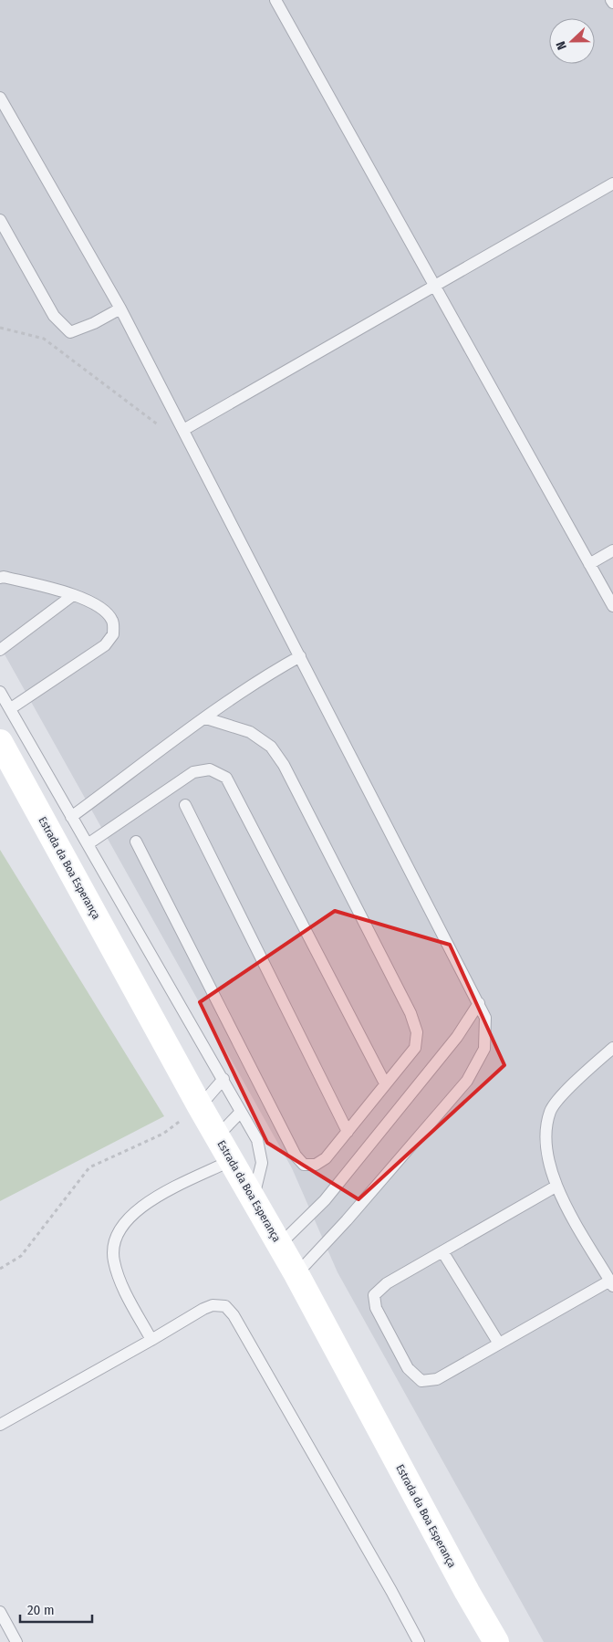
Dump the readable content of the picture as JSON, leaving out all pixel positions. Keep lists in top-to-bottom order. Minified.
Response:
{"streets":{"main road":["Estrada da Boa Esperança"]},"scale_bar":"20 m","north":"left"}
